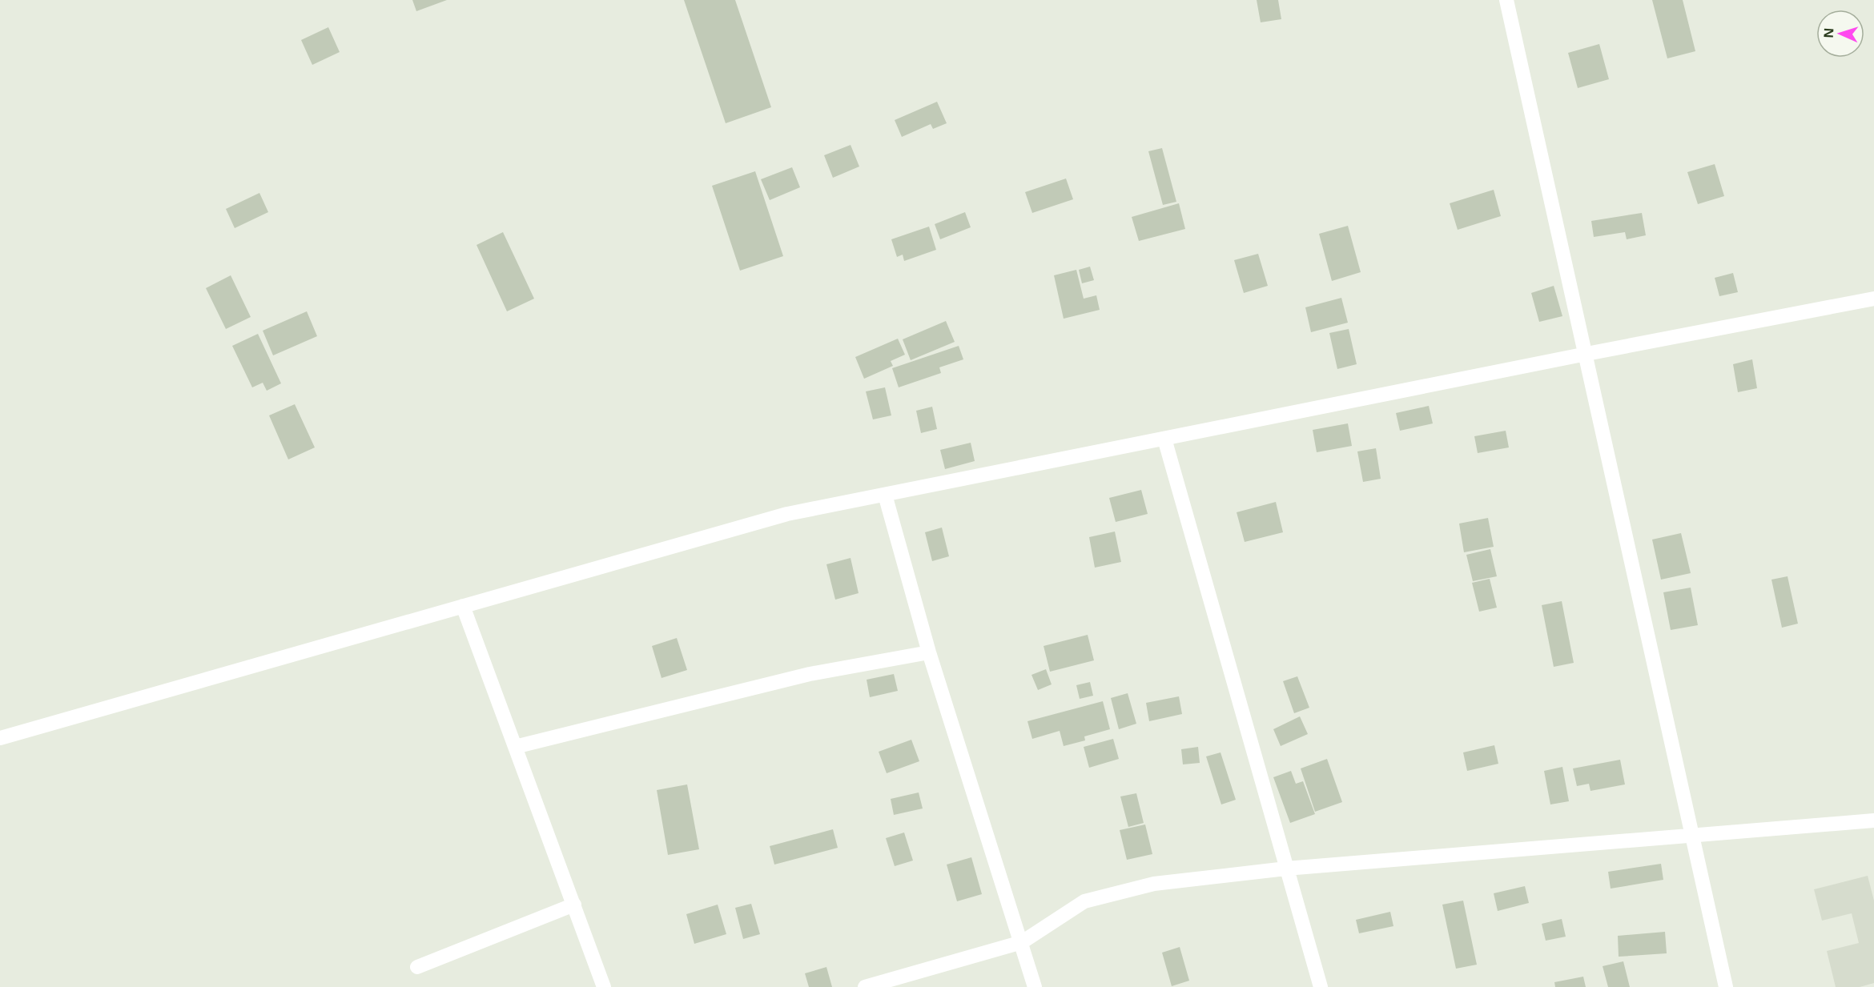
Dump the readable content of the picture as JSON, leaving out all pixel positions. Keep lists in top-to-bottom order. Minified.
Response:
{"north":"left"}
